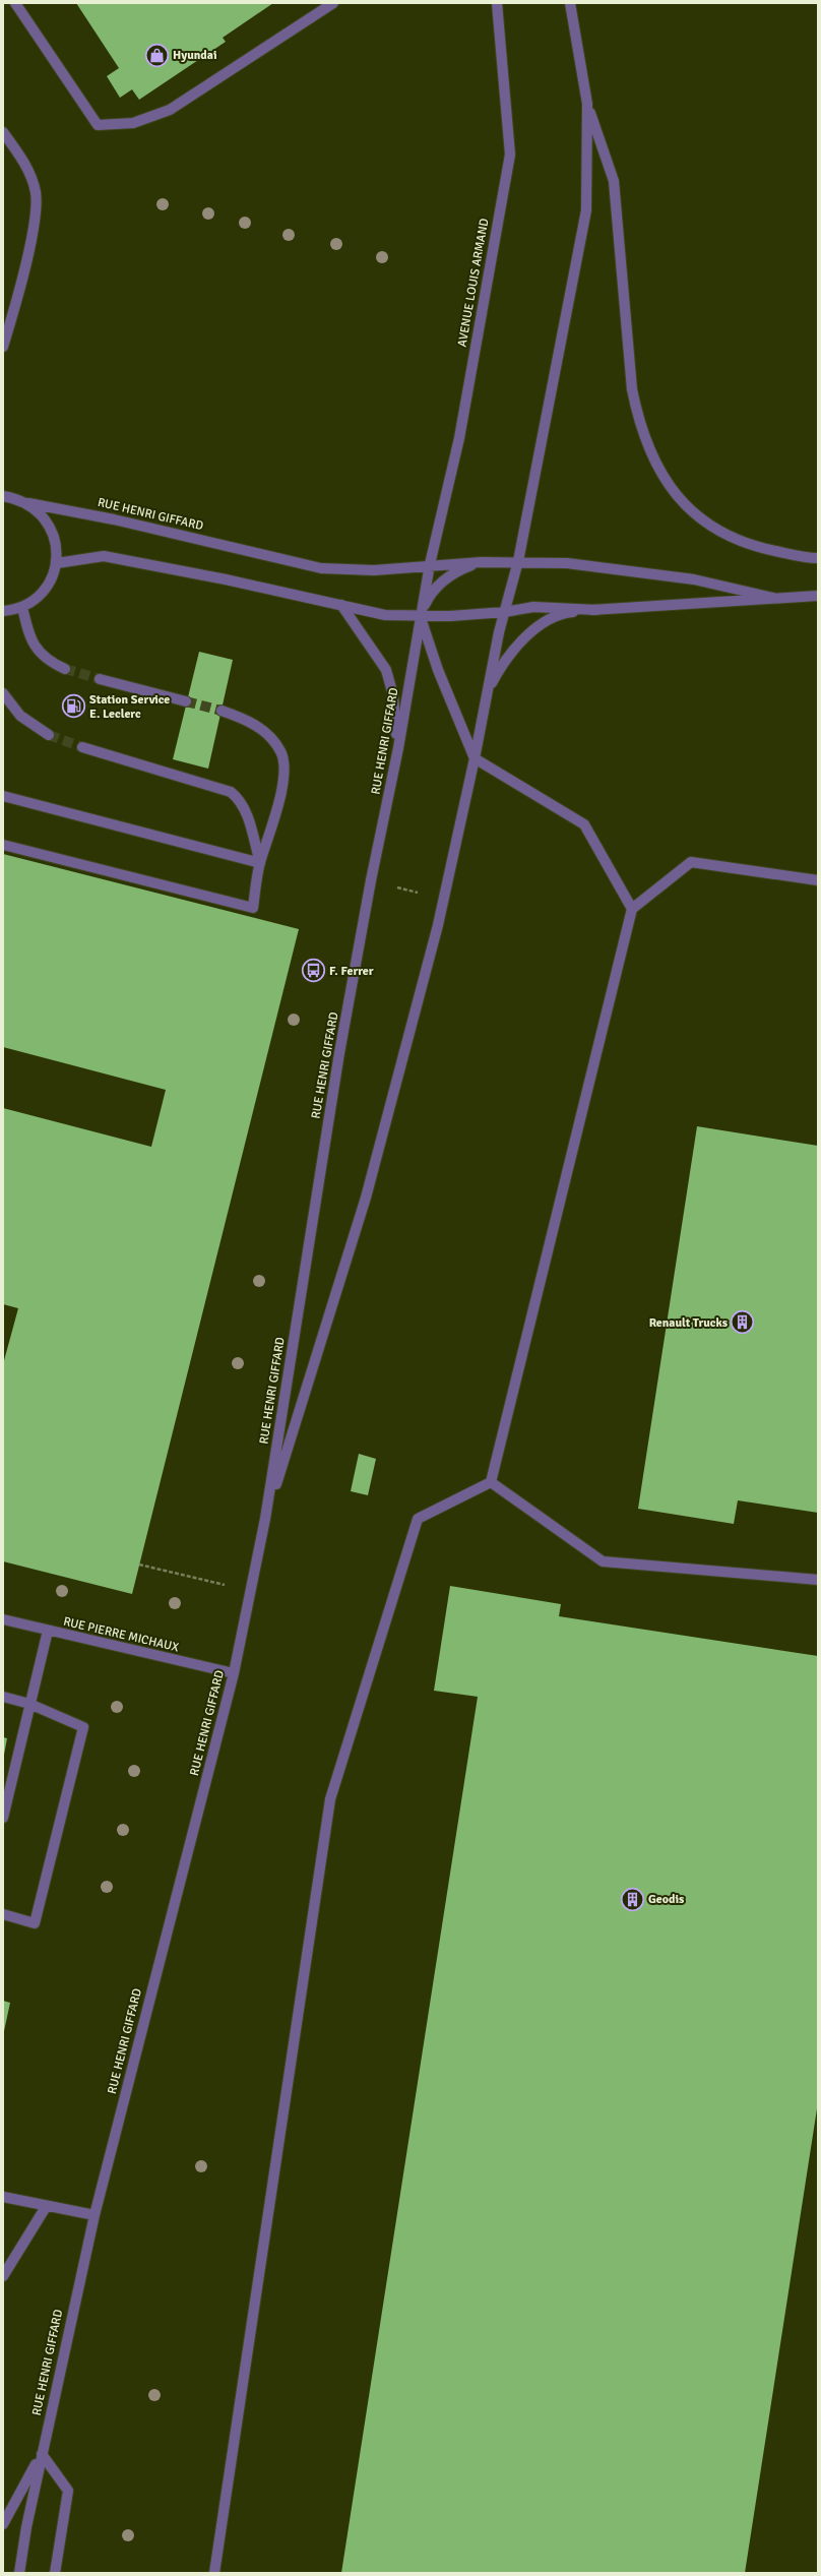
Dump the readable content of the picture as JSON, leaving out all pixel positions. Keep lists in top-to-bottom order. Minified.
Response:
{"streets":{"street":["AVENUE LOUIS ARMAND","RUE HENRI GIFFARD","RUE PIERRE MICHAUX"]},"crossings":[["AVENUE LOUIS ARMAND","RUE HENRI GIFFARD"],["RUE HENRI GIFFARD","RUE PIERRE MICHAUX"]],"places":{"shop":["Hyundai"],"fuel station":["Station Service E. Leclerc"],"bus stop":["F. Ferrer"],"building":["Renault Trucks","Geodis"]}}
